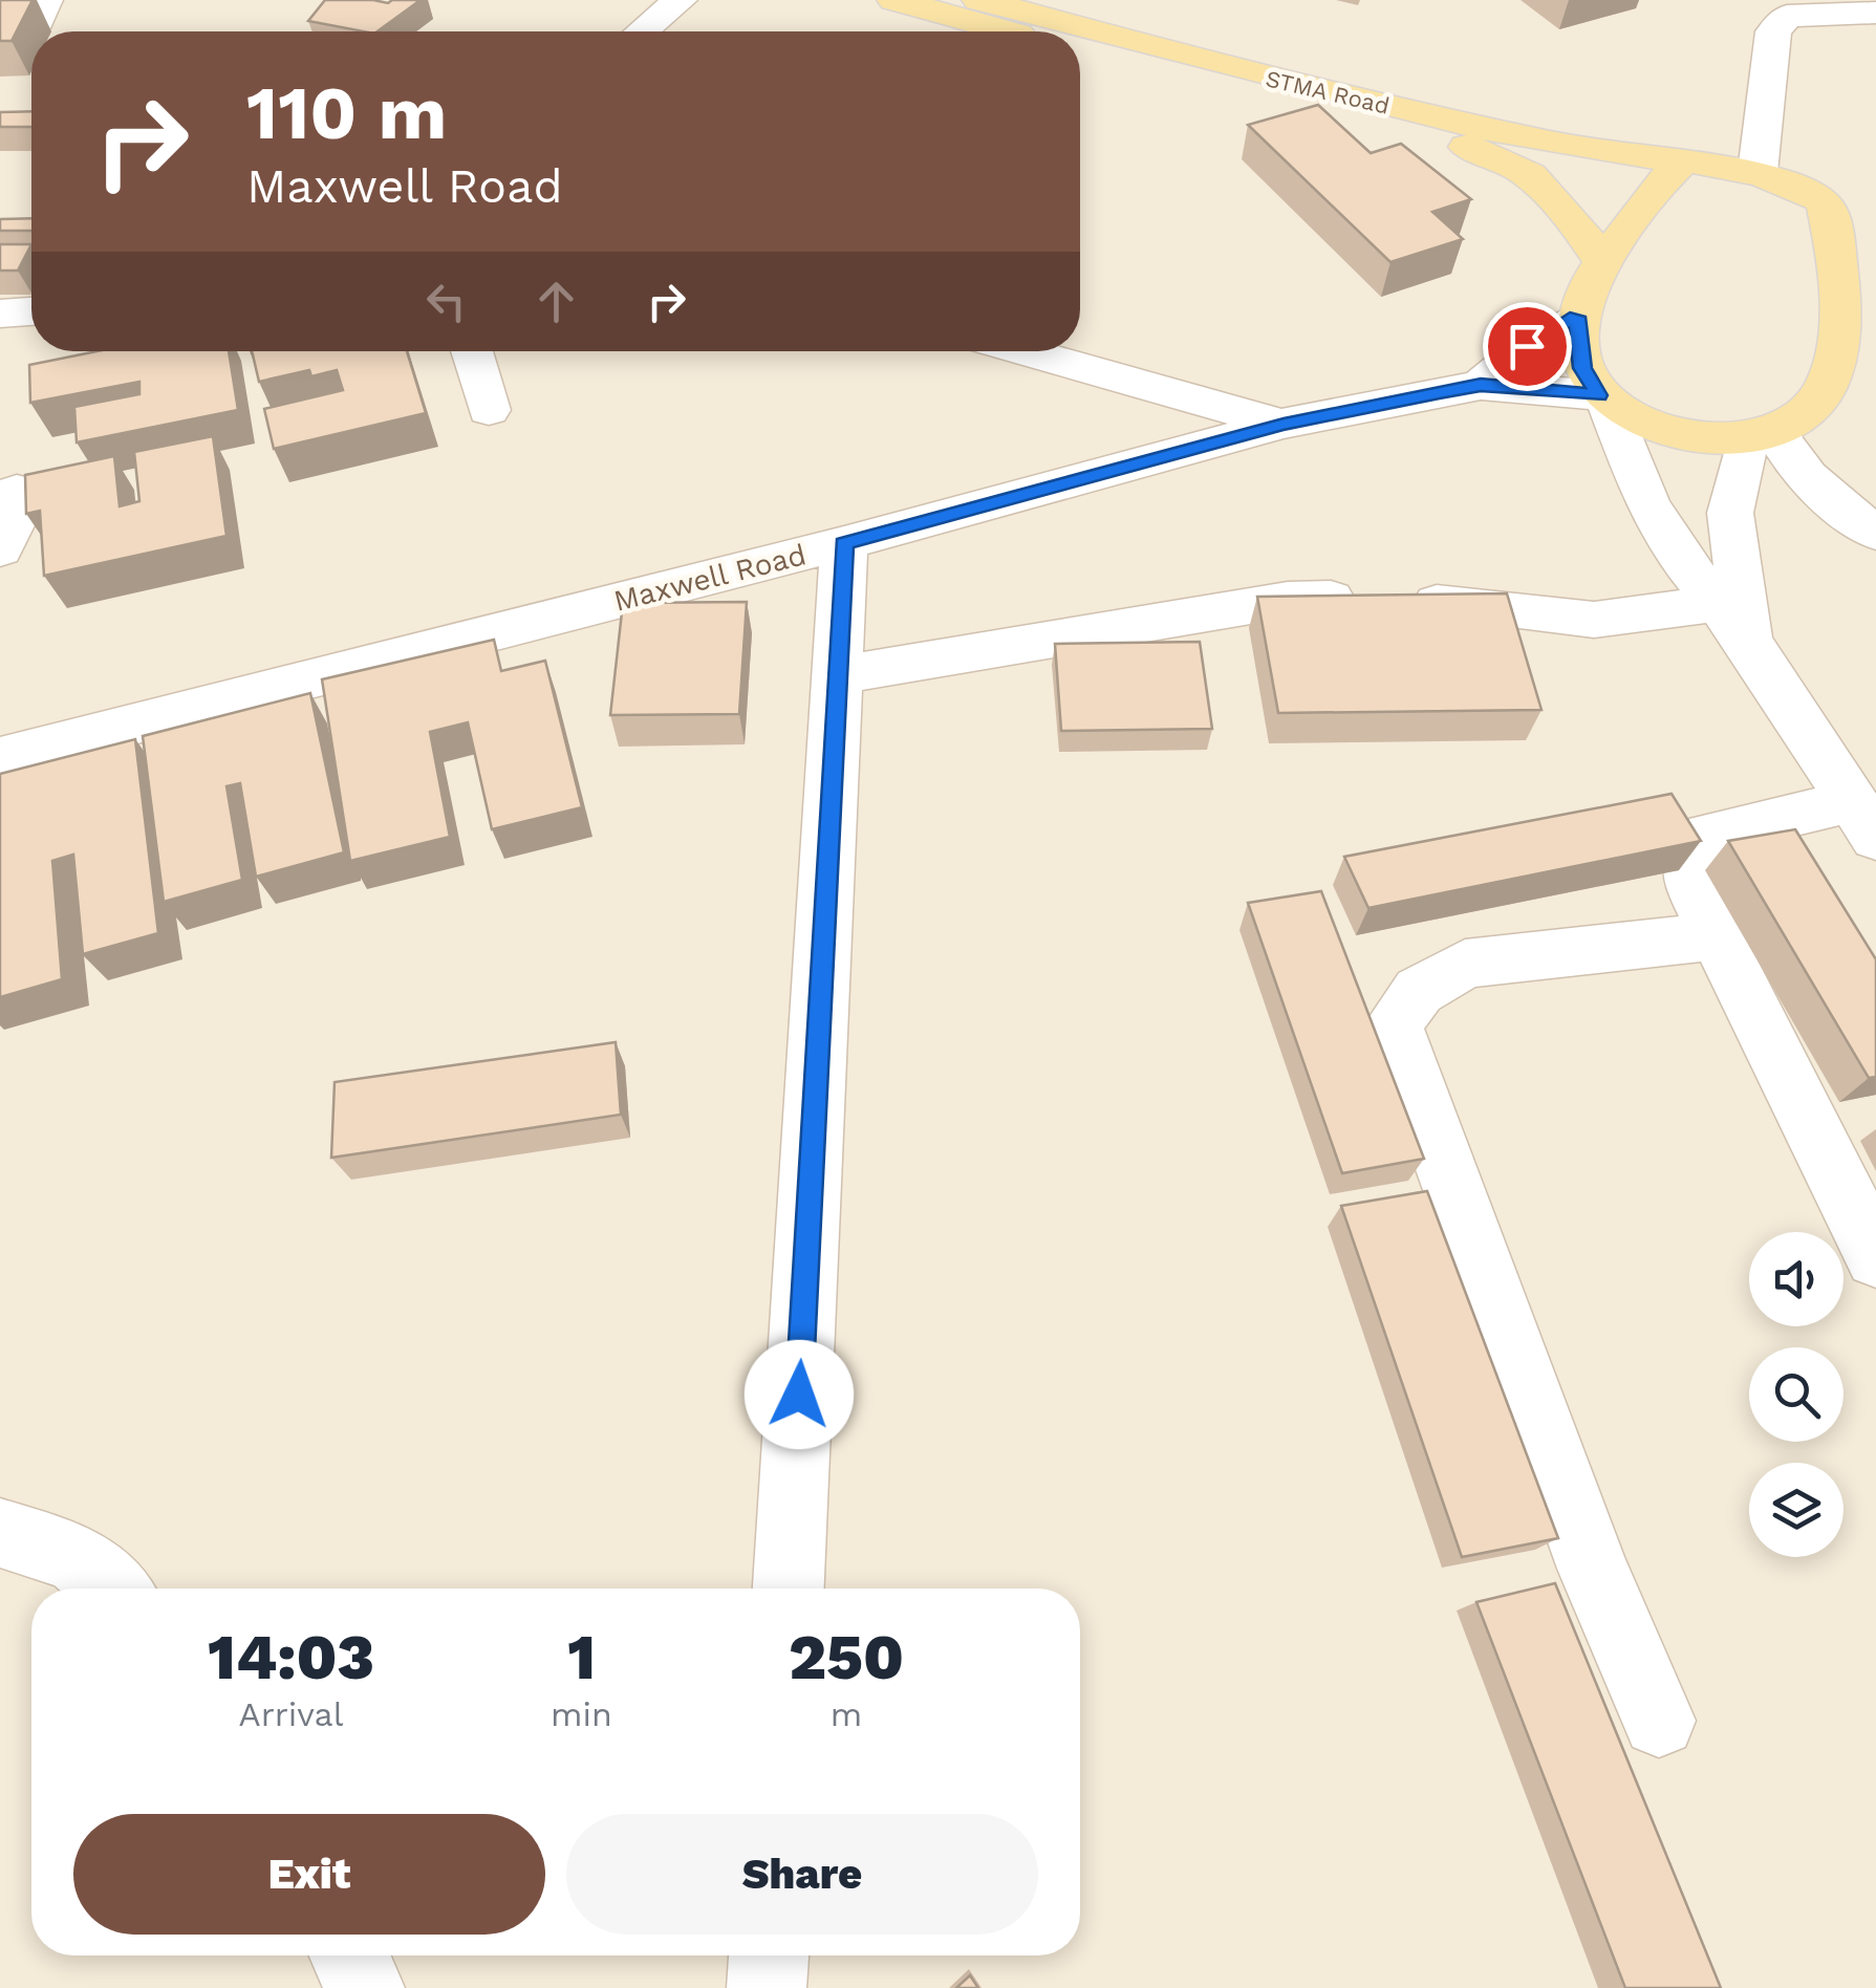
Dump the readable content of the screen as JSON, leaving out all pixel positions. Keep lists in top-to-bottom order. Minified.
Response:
{"streets":{"main road":["STMA Road"],"street":["Maxwell Road"]},"crossings":[["STMA Road","Maxwell Road"]],"page":{"turn":["110 m","Maxwell Road"],"eta":["14:03","Arrival","1","min","250","m"],"buttons":["Exit","Share"]}}
